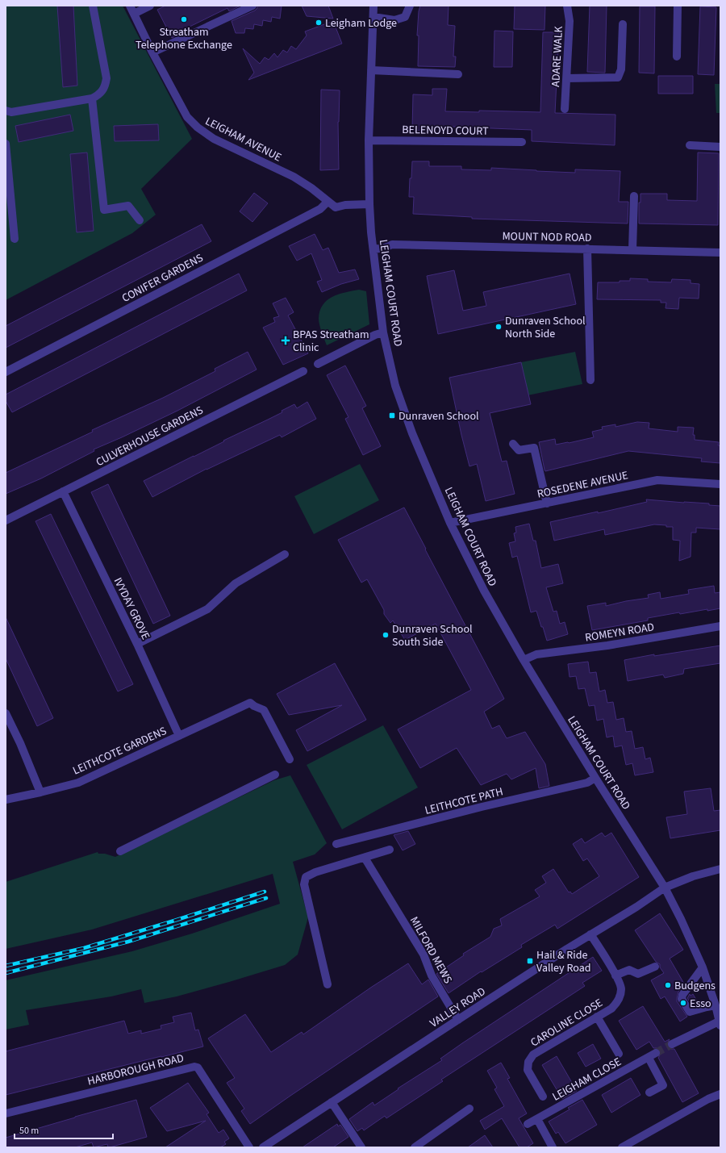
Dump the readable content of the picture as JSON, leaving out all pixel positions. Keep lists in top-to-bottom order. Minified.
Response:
{"streets":{"street":["ADARE WALK","BELENOYD COURT","LEIGHAM AVENUE","MOUNT NOD ROAD","CONIFER GARDENS","LEIGHAM COURT ROAD","CULVERHOUSE GARDENS","ROSEDENE AVENUE","IVYDAY GROVE","ROMEYN ROAD","LEITHCOTE GARDENS","LEITHCOTE PATH","MILFORD MEWS","VALLEY ROAD","CAROLINE CLOSE","HARBOROUGH ROAD","LEIGHAM CLOSE"]},"crossings":[["BELENOYD COURT","LEIGHAM COURT ROAD"],["LEIGHAM AVENUE","CONIFER GARDENS"],["LEIGHAM AVENUE","LEIGHAM COURT ROAD"],["MOUNT NOD ROAD","LEIGHAM COURT ROAD"],["LEIGHAM COURT ROAD","ROSEDENE AVENUE"],["LEIGHAM COURT ROAD","ROMEYN ROAD"],["LEIGHAM COURT ROAD","LEITHCOTE PATH"],["LEIGHAM COURT ROAD","VALLEY ROAD"],["CULVERHOUSE GARDENS","IVYDAY GROVE"],["IVYDAY GROVE","LEITHCOTE GARDENS"],["MILFORD MEWS","VALLEY ROAD"],["VALLEY ROAD","CAROLINE CLOSE"]],"places":{"other":["Streatham Telephone Exchange","Leigham Lodge","Dunraven School North Side","Dunraven School South Side","Budgens","Esso"],"health":["BPAS Streatham Clinic"],"transit":["Dunraven School","Hail & Ride Valley Road"]},"scale_bar":"50 m"}
